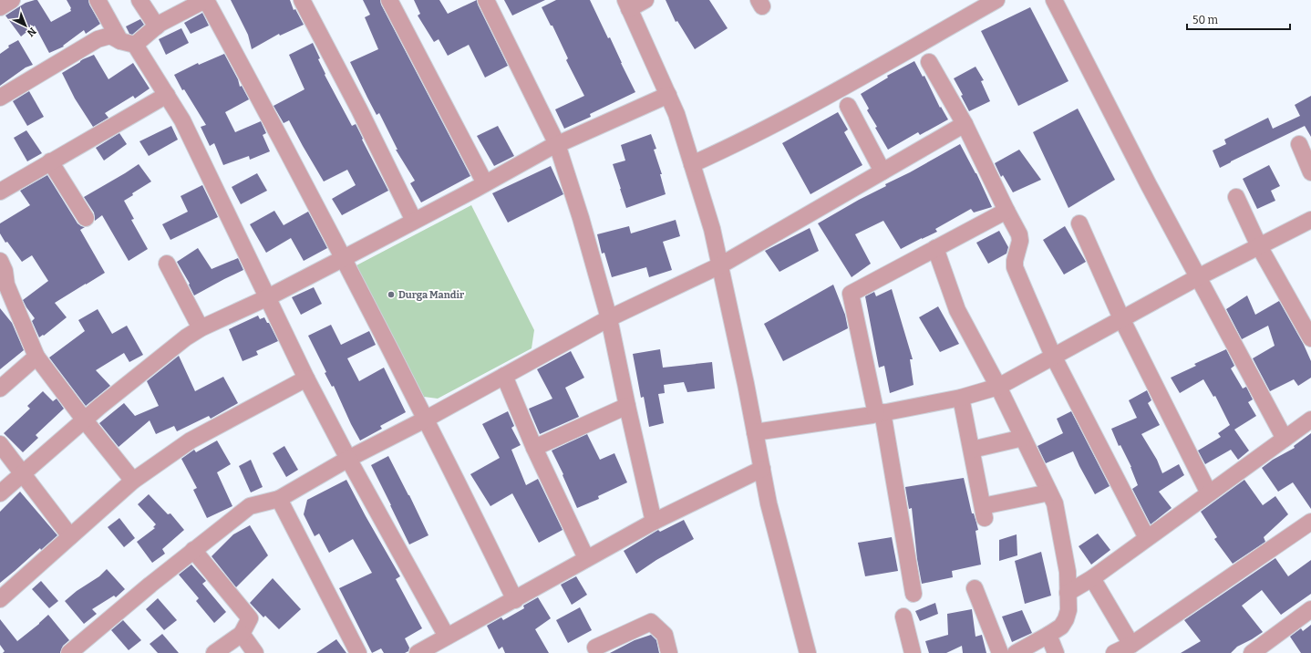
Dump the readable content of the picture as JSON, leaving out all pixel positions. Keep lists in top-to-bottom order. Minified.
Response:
{"places":["Durga Mandir"],"scale_bar":"50 m","north":"bottom right"}
